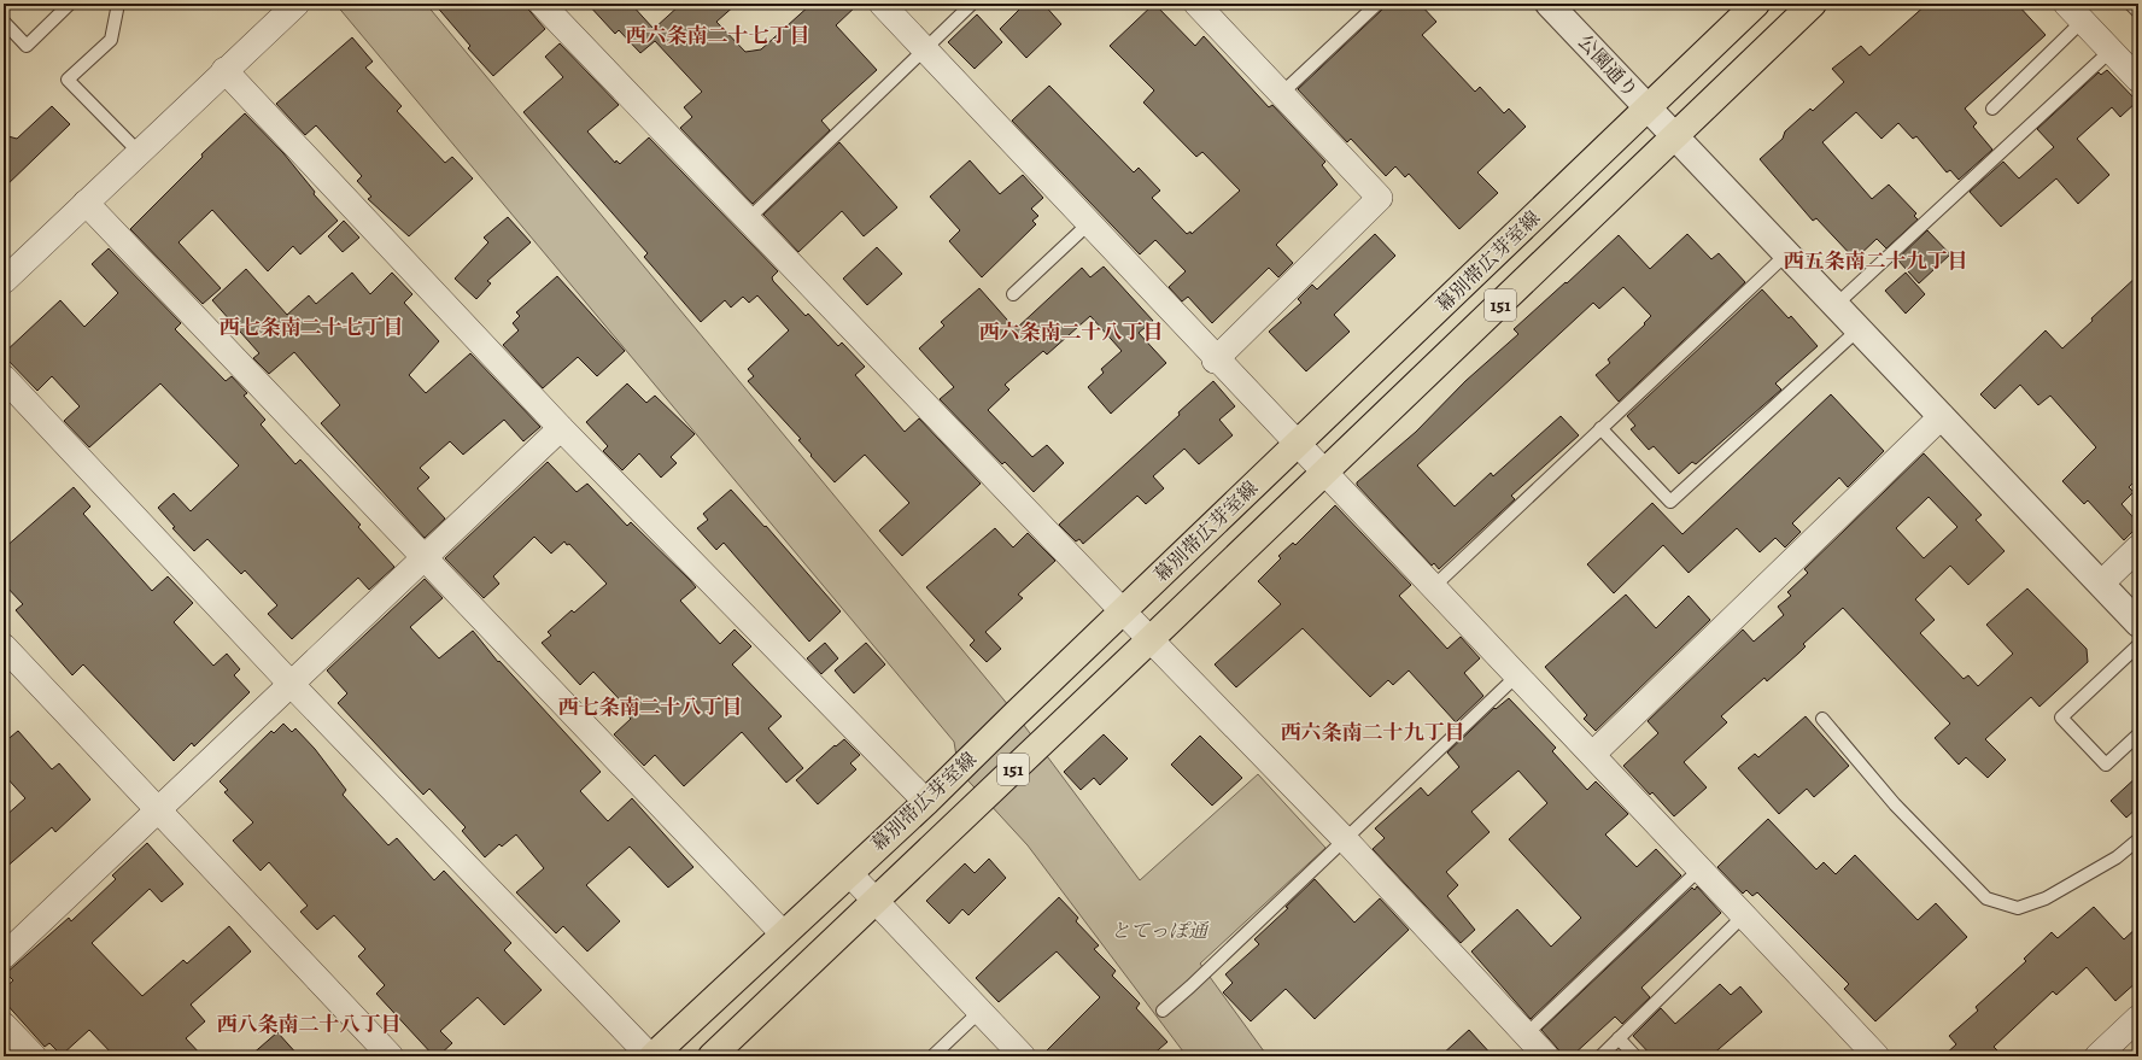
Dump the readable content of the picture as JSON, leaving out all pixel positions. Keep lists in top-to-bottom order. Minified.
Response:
{"streets":{"main road":["幕別帯広芽室線","151"],"street":["公園通り"]},"crossings":[["公園通り","幕別帯広芽室線"]],"districts":["西六条南二十七丁目","西五条南二十九丁目","西七条南二十七丁目","西六条南二十八丁目","西七条南二十八丁目","西六条南二十九丁目","西八条南二十八丁目"],"parks":["とてっぽ通"]}
